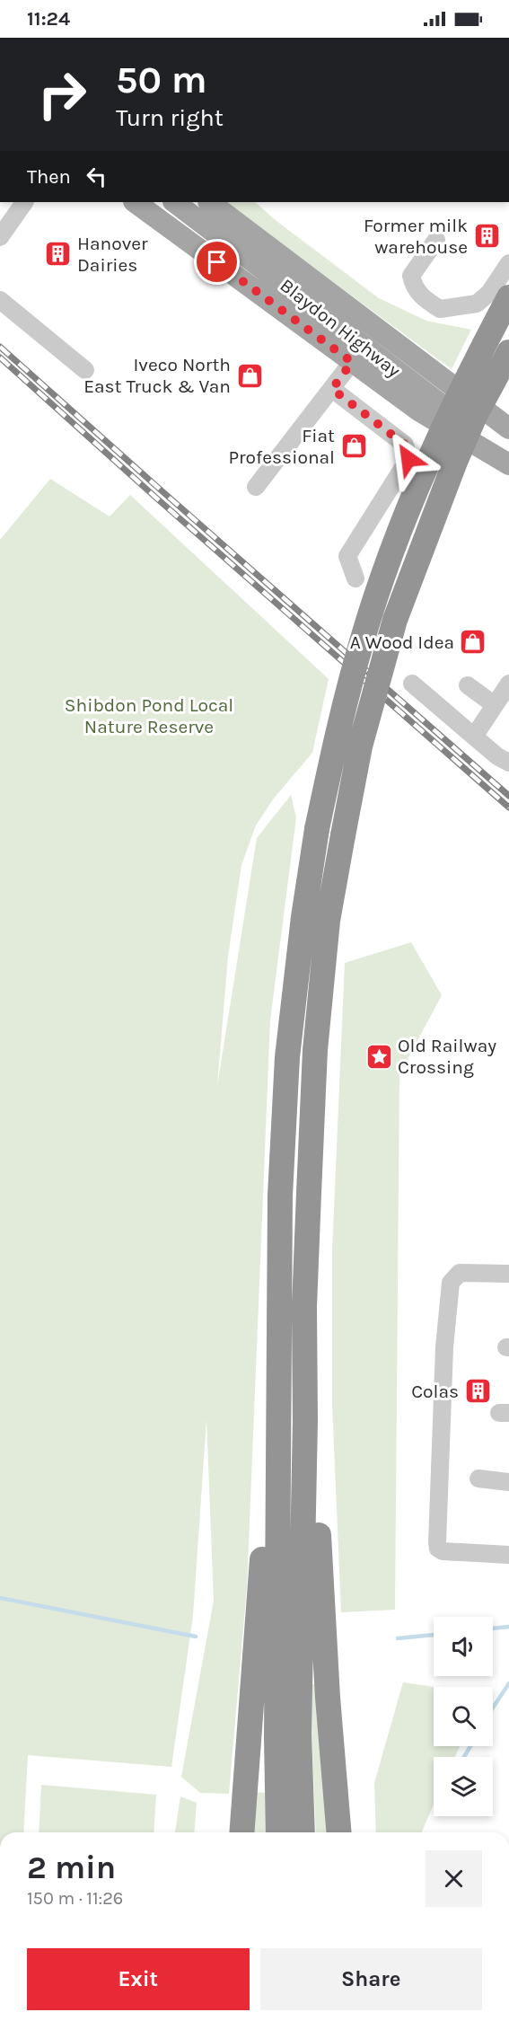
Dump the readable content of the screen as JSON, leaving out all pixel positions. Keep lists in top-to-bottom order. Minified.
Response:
{"streets":{"main road":["Blaydon Highway"]},"parks":["Shibdon Pond Local Nature Reserve"],"places":{"building":["Former milk warehouse","Hanover Dairies","Colas"],"shop":["Iveco North East Truck & Van","Fiat Professional","A Wood Idea"],"place":["Old Railway Crossing"]},"page":{"status":"11:24","turn":["50 m","Turn right"],"then":"Then","heading":["2 min","150 m · 11:26"],"buttons":["Exit","Share"]}}
